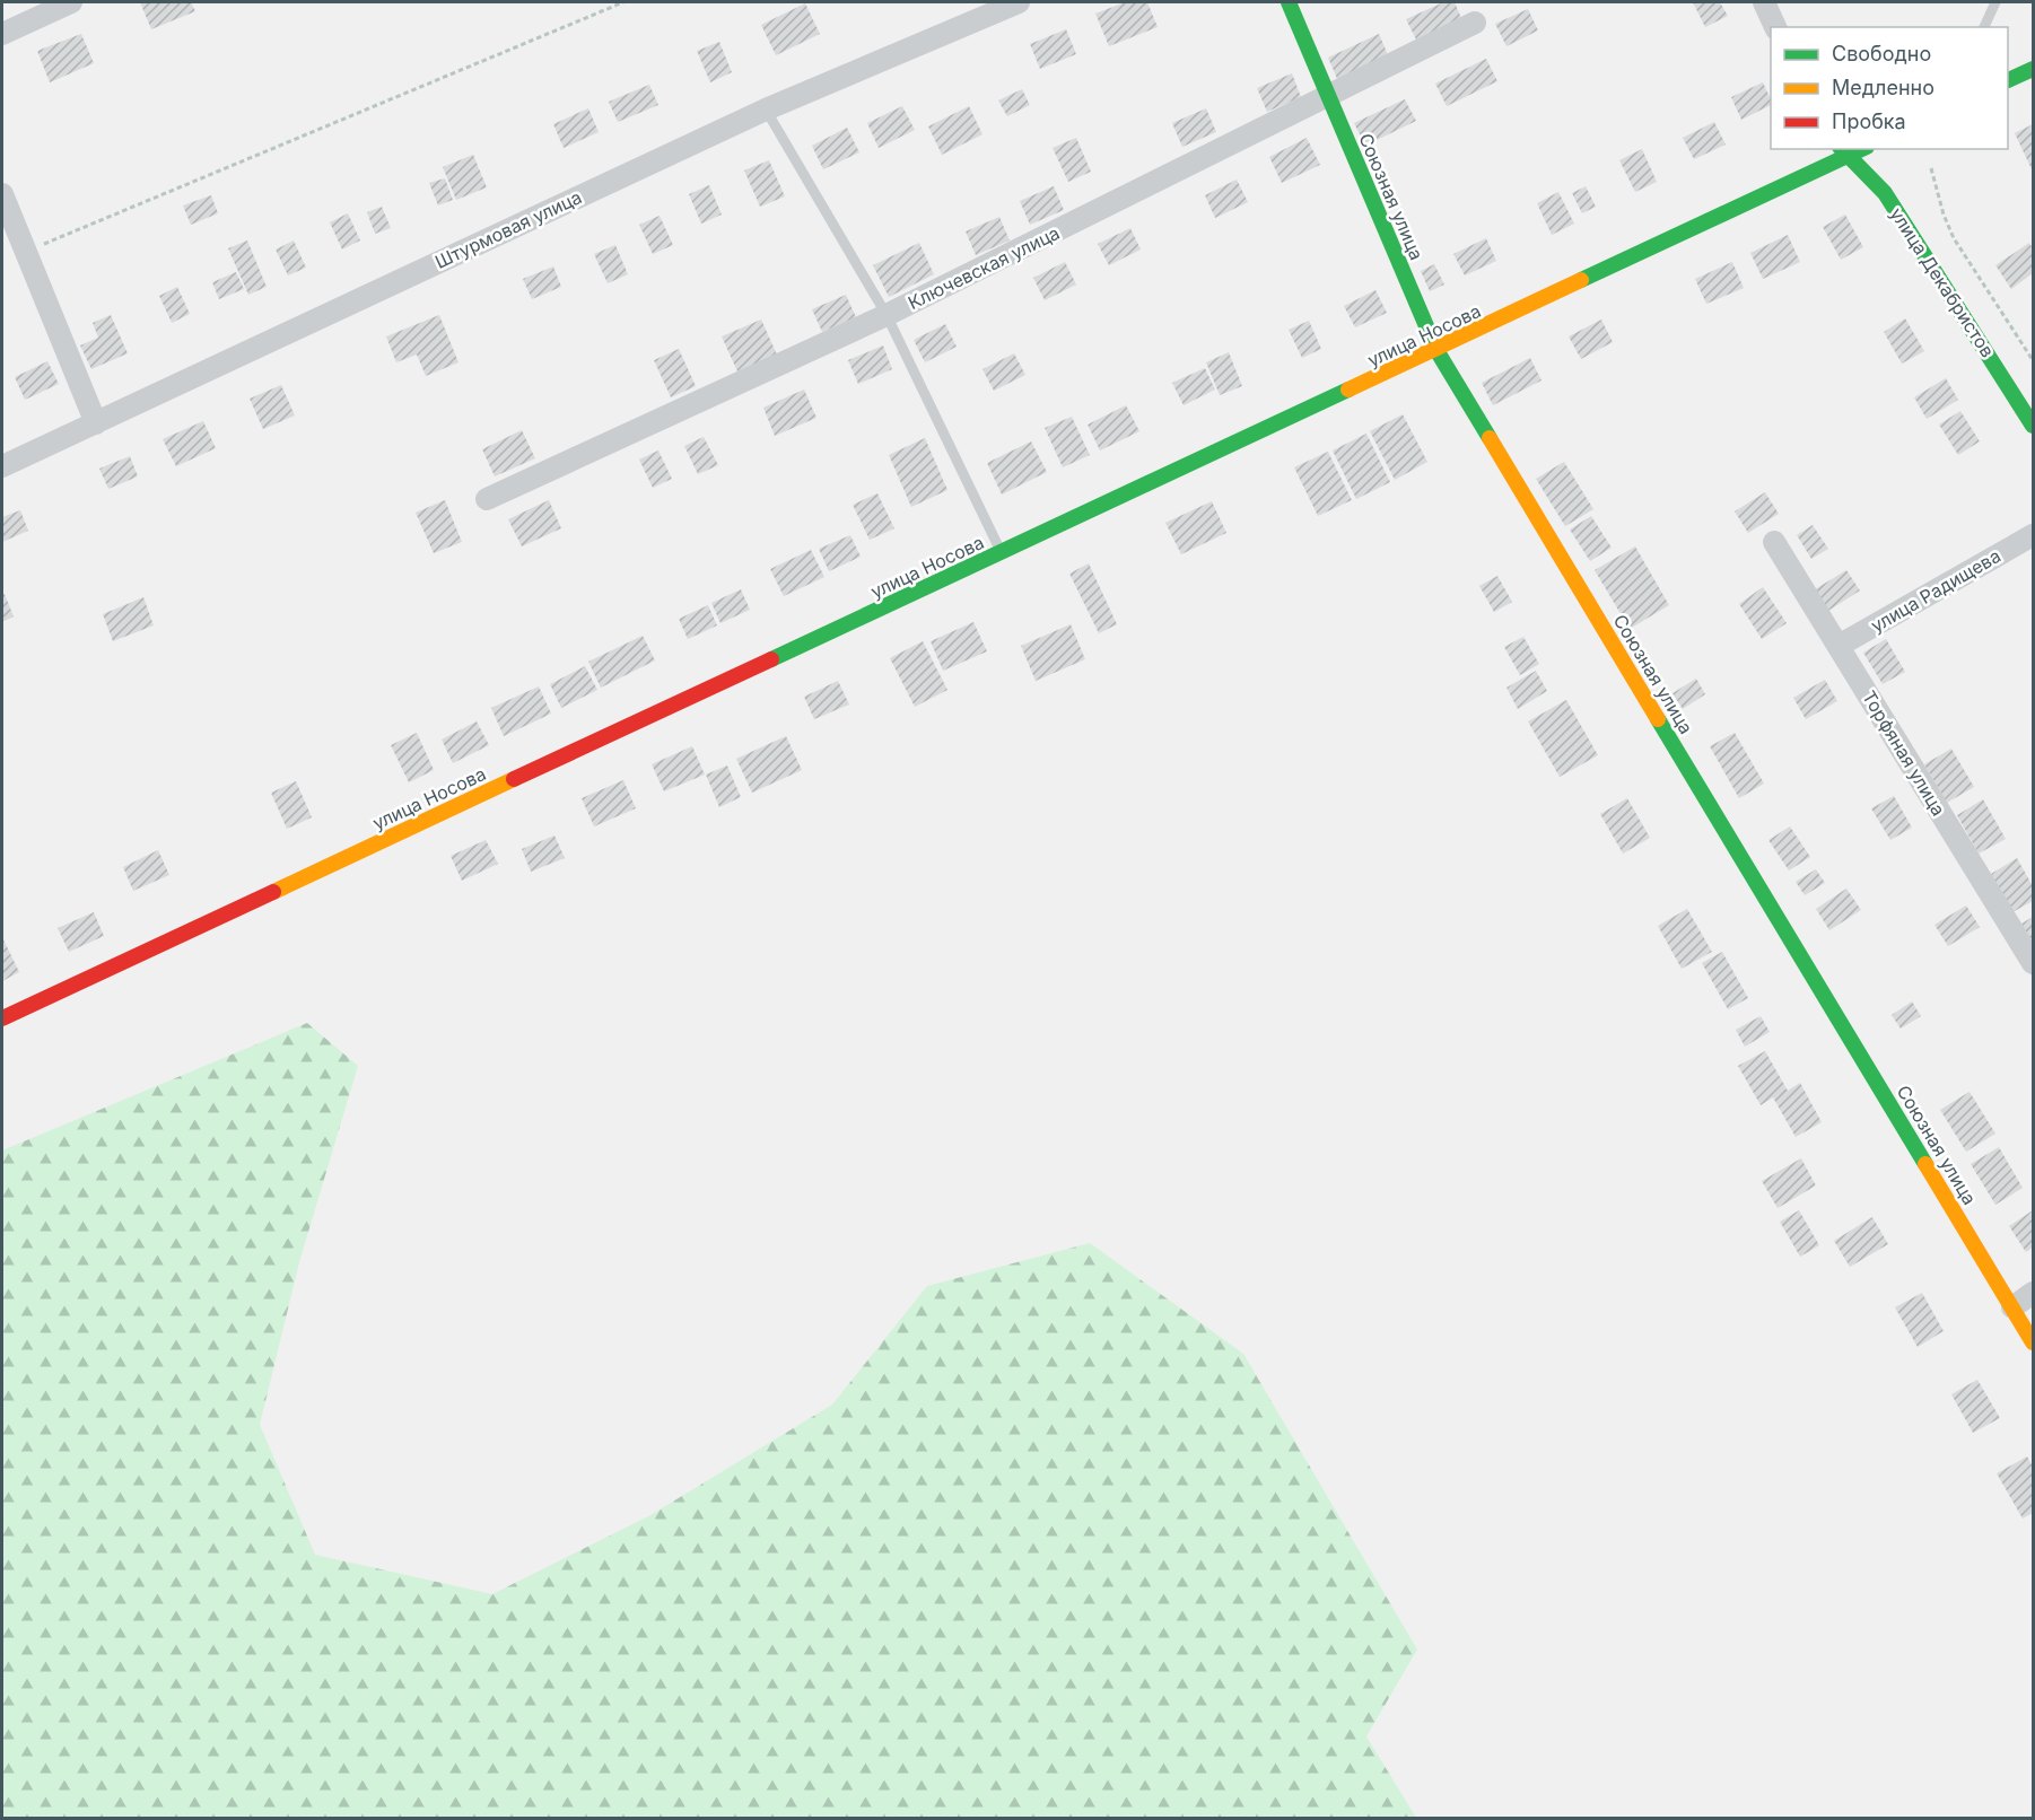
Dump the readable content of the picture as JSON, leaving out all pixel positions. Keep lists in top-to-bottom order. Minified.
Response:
{"streets":{"street":["Союзная улица","Штурмовая улица","Ключевская улица","улица Декабристов","улица Носова","улица Радищева","Торфяная улица"]},"crossings":[["Союзная улица","Ключевская улица"],["Союзная улица","улица Носова"],["улица Декабристов","улица Носова"],["улица Радищева","Торфяная улица"]],"legend":["Свободно","Медленно","Пробка"]}
